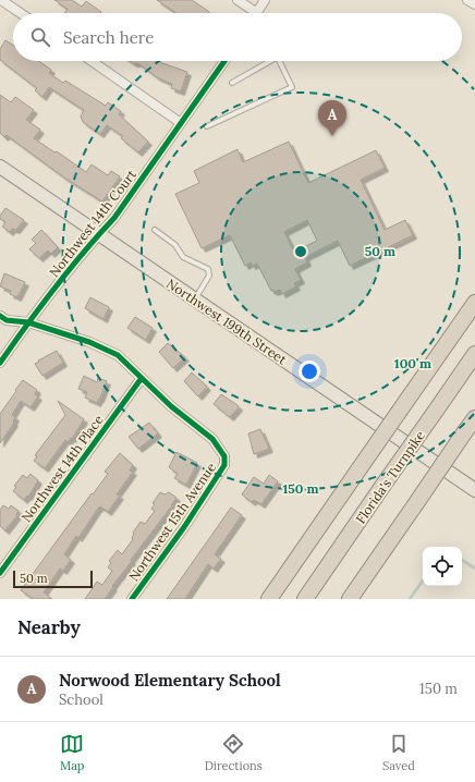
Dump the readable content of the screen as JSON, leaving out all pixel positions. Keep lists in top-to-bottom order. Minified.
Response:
{"streets":{"highway":["Florida's Turnpike"],"main road":["Northwest 199th Street"],"street":["Northwest 14th Court","Northwest 14th Place","Northwest 15th Avenue"]},"crossings":[["Northwest 14th Court","Northwest 199th Street"],["Northwest 14th Place","Northwest 15th Avenue"]],"scale_bar":"50 m","page":{"search":"Search here","pins":"A","scale":"50 m","heading":"Nearby","list":[{"mark":"A","name":"Norwood Elementary School","note":"School","value":"150 m"}],"nav":["Map","Directions","Saved"]},"rings":["50 m","100 m","150 m"]}
